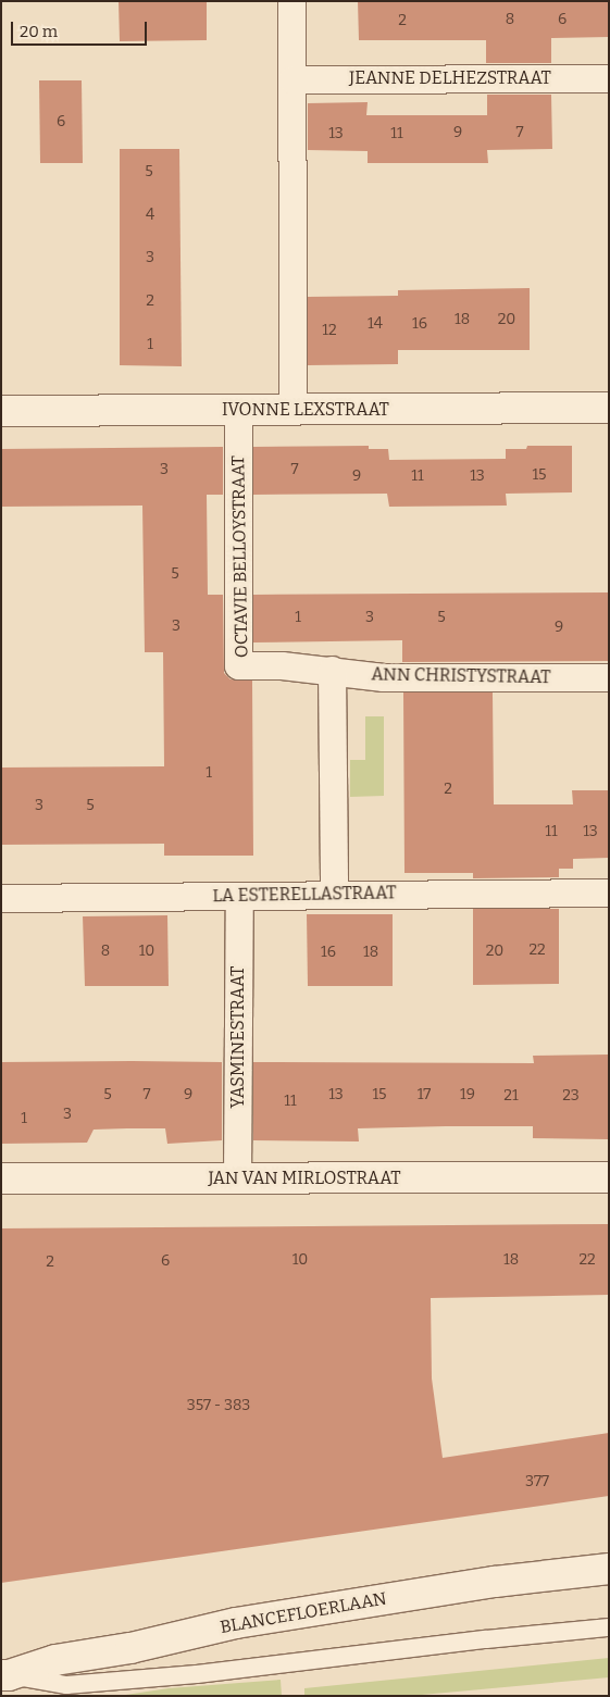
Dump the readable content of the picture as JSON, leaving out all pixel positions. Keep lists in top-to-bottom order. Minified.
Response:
{"streets":{"street":["JEANNE DELHEZSTRAAT","IVONNE LEXSTRAAT","OCTAVIE BELLOYSTRAAT","ANN CHRISTYSTRAAT","LA ESTERELLASTRAAT","YASMINESTRAAT","JAN VAN MIRLOSTRAAT","BLANCEFLOERLAAN"]},"crossings":[["IVONNE LEXSTRAAT","OCTAVIE BELLOYSTRAAT"],["OCTAVIE BELLOYSTRAAT","ANN CHRISTYSTRAAT"],["LA ESTERELLASTRAAT","YASMINESTRAAT"],["YASMINESTRAAT","JAN VAN MIRLOSTRAAT"]],"house_numbers":["8","6","2","6","9","7","13","11","5","4","3","2","18","20","14","16","12","1","3","7","15","9","11","13","5","1","3","5","3","9","1","2","3","5","11","13","22","8","10","20","16","18","5","7","9","13","15","17","19","21","23","11","3","1","10","18","22","6","2","357 - 383","377"],"scale_bar":"20 m"}
